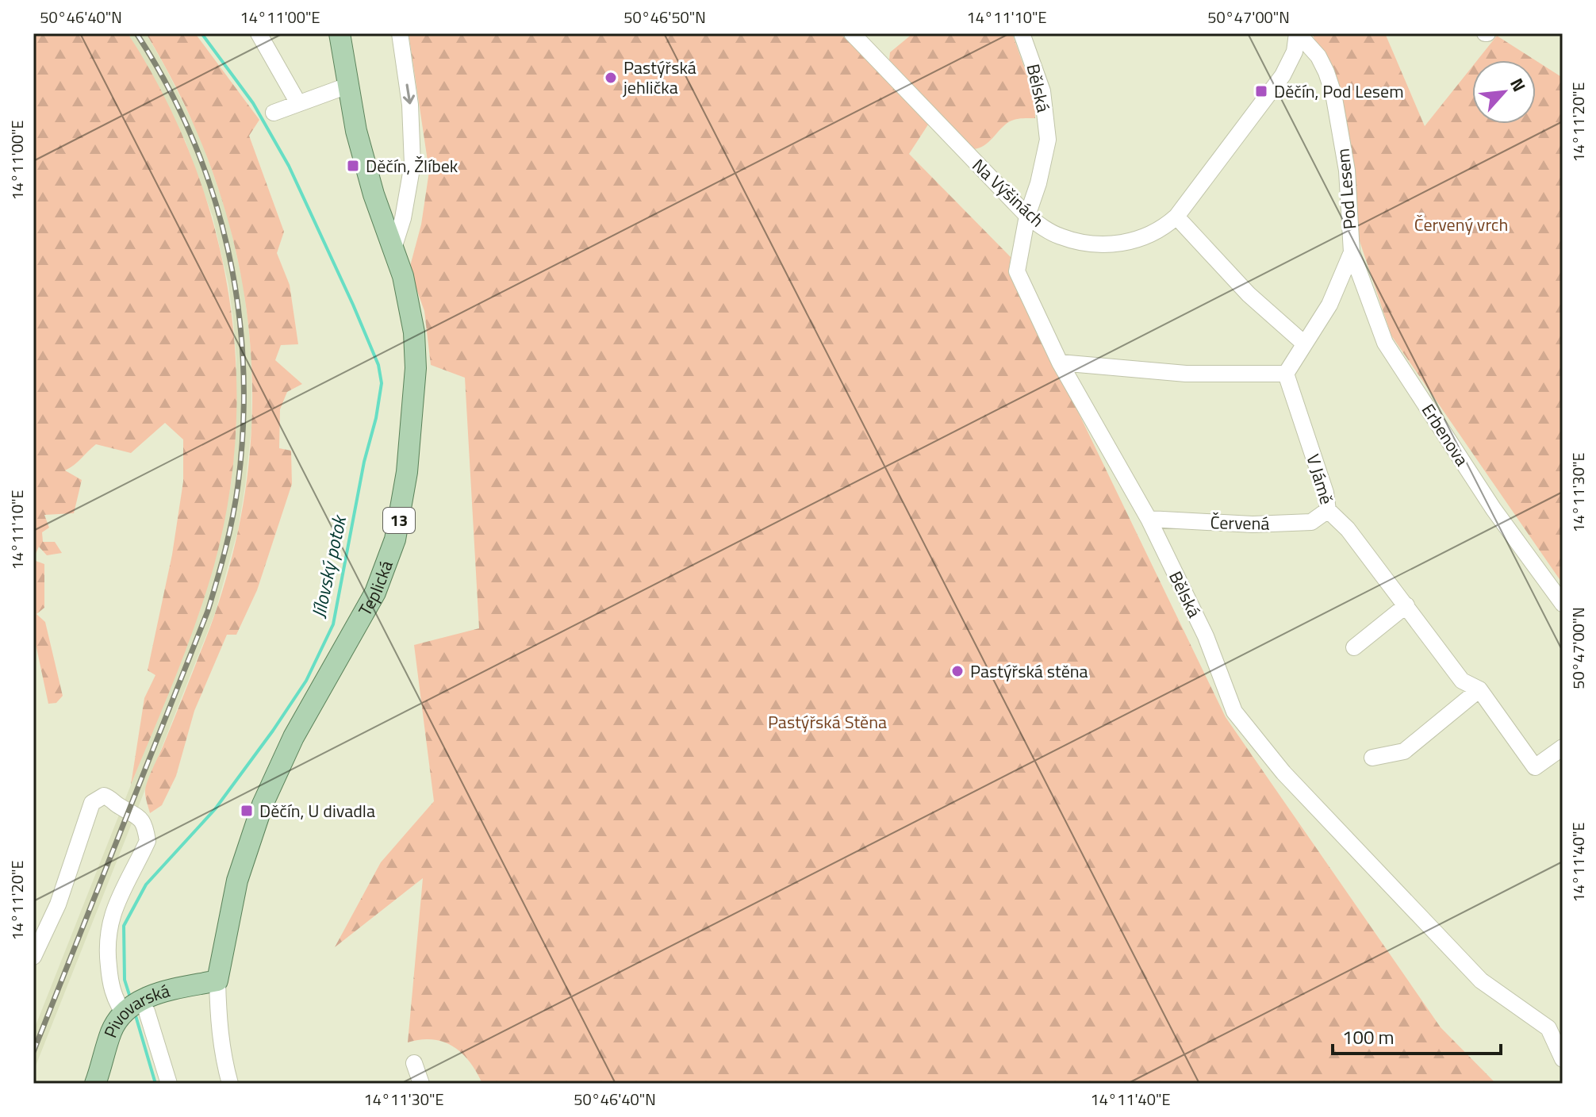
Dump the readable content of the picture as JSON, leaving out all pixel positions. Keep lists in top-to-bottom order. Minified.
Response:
{"streets":{"main road":["13","Teplická","Pivovarská"],"street":["Bělská","Pod Lesem","Na Výšinách","Erbenova","V Jámě","Červená"]},"crossings":[["Bělská","Na Výšinách"],["Bělská","Červená"],["Pod Lesem","Na Výšinách"],["Pod Lesem","Erbenova"],["V Jámě","Červená"],["Teplická","Pivovarská"]],"water":["Jílovský potok"],"parks":["Červený vrch","Pastýřská Stěna"],"places":{"other":["Pastýřská jehlička","Pastýřská stěna"],"transit":["Děčín, Pod Lesem","Děčín, Žlíbek","Děčín, U divadla"]},"scale_bar":"100 m","north":"top right","coordinates":["50°46'40\"N","14°11'00\"E","50°46'50\"N","14°11'10\"E","50°47'00\"N","14°11'20\"E","14°11'30\"E","14°11'40\"E"]}
